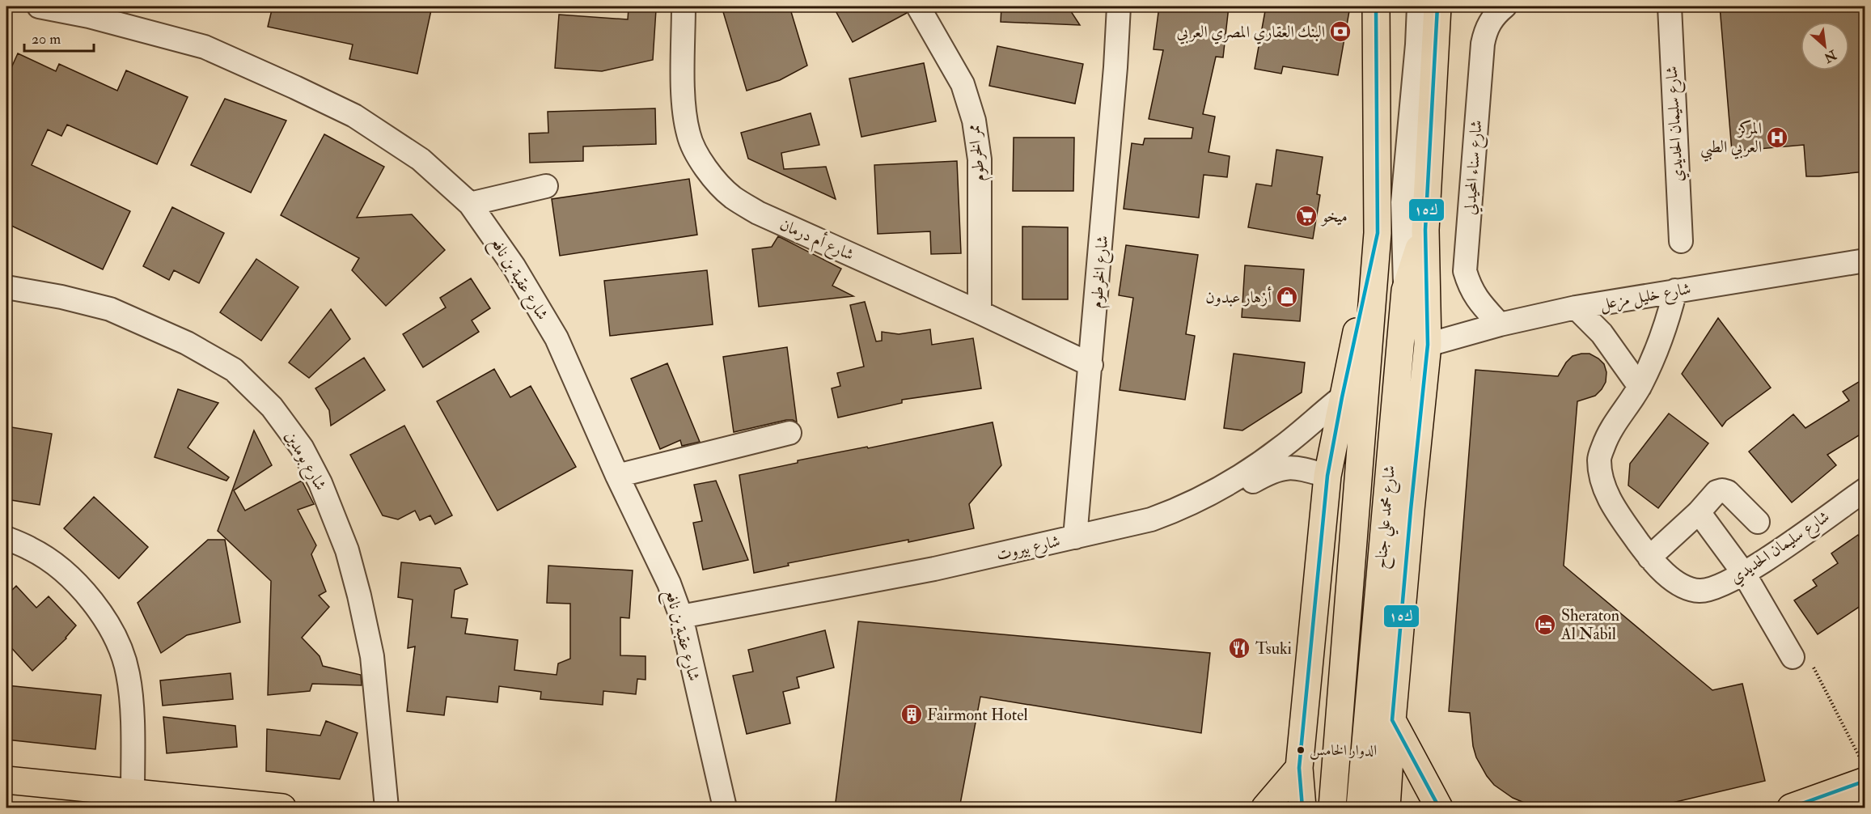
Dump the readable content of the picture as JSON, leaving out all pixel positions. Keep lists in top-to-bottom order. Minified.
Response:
{"streets":{"main road":["شارع محمد علي جناح"],"street":["شارع سليمان الحديدي","ممر الخرطوم","شارع سناء المحيدلي","شارع أم درمان","شارع الخرطوم","شارع عقبة بن نافع","شارع خليل مزعل","شارع بومدين","شارع بيروت"]},"crossings":[["شارع سليمان الحديدي","شارع خليل مزعل"],["ممر الخرطوم","شارع أم درمان"],["شارع سناء المحيدلي","شارع خليل مزعل"],["شارع أم درمان","شارع الخرطوم"],["شارع الخرطوم","شارع بيروت"],["شارع عقبة بن نافع","شارع بيروت"],["شارع خليل مزعل","شارع محمد علي جناح"],["شارع محمد علي جناح","شارع بيروت"]],"places":{"bank":["البنك العقاري المصري العربي"],"hospital":["المركز العربي الطبي"],"supermarket":["ميخو"],"shop":["أزهار عبدون"],"hotel":["Sheraton Al Nabil"],"restaurant":["Tsuki"],"building":["Fairmont Hotel"],"other":["الدوار الخامس"]},"lines":["transit line ك١٥"],"scale_bar":"20 m","north":"bottom right"}
